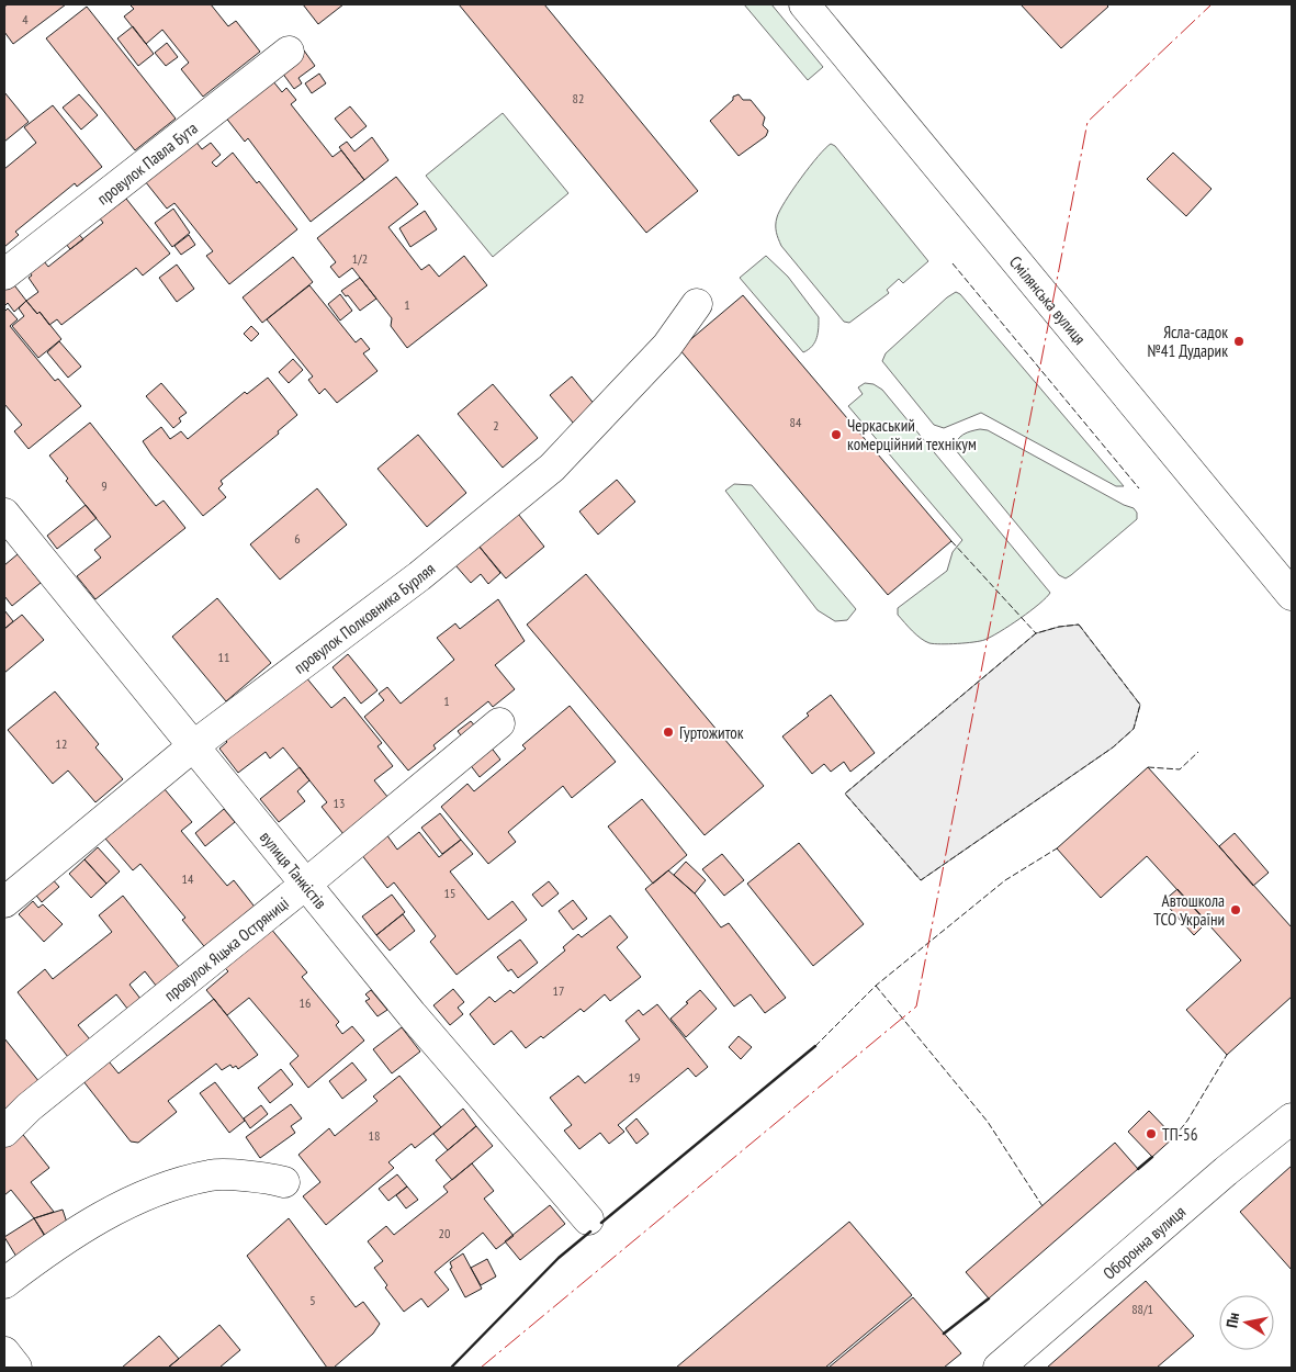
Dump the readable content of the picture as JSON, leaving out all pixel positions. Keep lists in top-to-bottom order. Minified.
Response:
{"streets":{"street":["провулок Павла Бута","Смілянська вулиця","провулок Полковника Бурляя","вулиця Танкістів","провулок Яцька Остряниці","Оборонна вулиця"]},"crossings":[["провулок Полковника Бурляя","вулиця Танкістів"],["вулиця Танкістів","провулок Яцька Остряниці"]],"places":["Ясла-садок №41 Дударик","Черкаський комерційний технікум","Гуртожиток","Автошкола ТСО України","ТП-56"],"house_numbers":["4","82","1/2","1","84","2","9","6","11","1","12","13","14","15","17","16","19","18","20","5","88/1"],"north":"left"}
